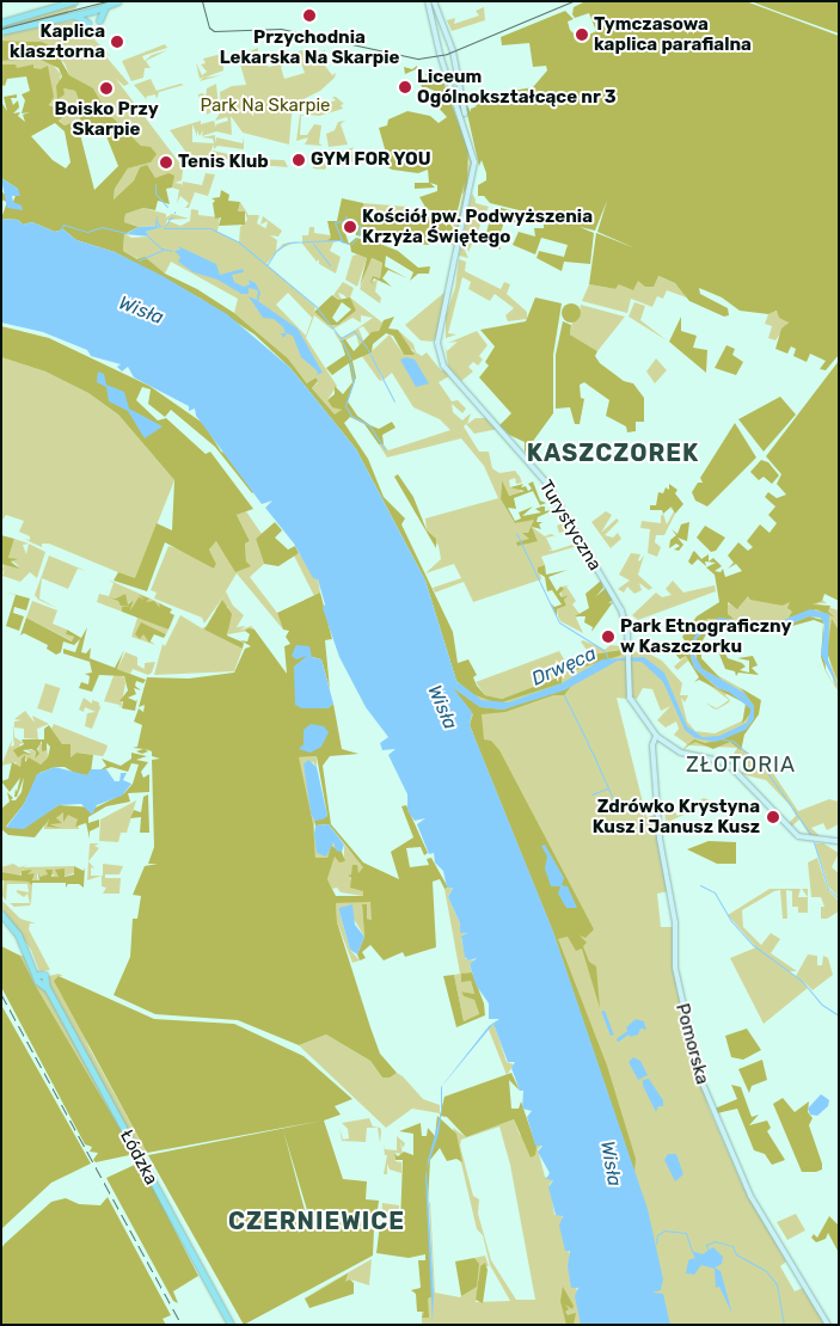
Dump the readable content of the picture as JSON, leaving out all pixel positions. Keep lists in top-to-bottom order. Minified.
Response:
{"streets":{"main road":["Turystyczna","Pomorska","Łódzka"]},"crossings":[["Turystyczna","Pomorska"]],"districts":["KASZCZOREK","ZŁOTORIA","CZERNIEWICE"],"water":["Wisła","Drwęca"],"parks":["Park Na Skarpie"],"places":["Przychodnia Lekarska Na Skarpie","Tymczasowa kaplica parafialna","Kaplica klasztorna","Liceum Ogólnokształcące nr 3","Boisko Przy Skarpie","GYM FOR YOU","Tenis Klub","Kościół pw. Podwyższenia Krzyża Świętego","Park Etnograficzny w Kaszczorku","Zdrówko Krystyna Kusz i Janusz Kusz"]}
